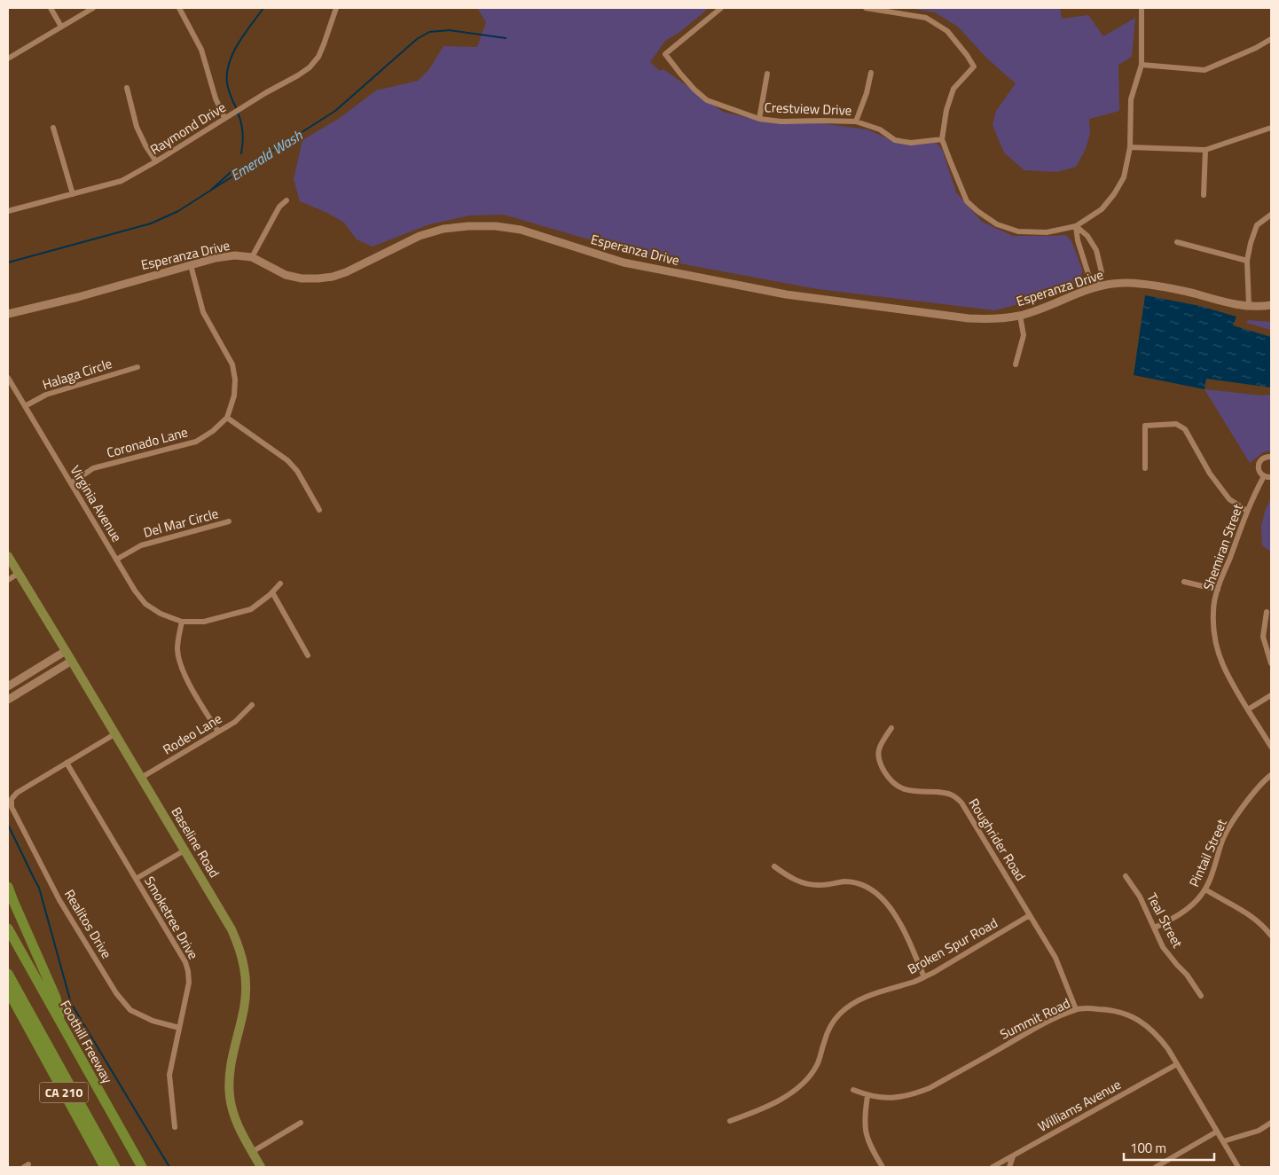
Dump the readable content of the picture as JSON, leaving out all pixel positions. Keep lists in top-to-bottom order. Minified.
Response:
{"streets":{"highway":["Foothill Freeway","CA 210"],"main road":["Esperanza Drive","Baseline Road"],"street":["Crestview Drive","Raymond Drive","Halaga Circle","Coronado Lane","Virginia Avenue","Del Mar Circle","Shemiran Street","Rodeo Lane","Roughrider Road","Pintail Street","Smoketree Drive","Teal Street","Realitos Drive","Broken Spur Road","Summit Road","Williams Avenue"]},"crossings":[["Halaga Circle","Virginia Avenue"],["Coronado Lane","Virginia Avenue"],["Virginia Avenue","Del Mar Circle"],["Rodeo Lane","Baseline Road"],["Roughrider Road","Broken Spur Road"],["Roughrider Road","Summit Road"],["Pintail Street","Teal Street"],["Smoketree Drive","Realitos Drive"],["Summit Road","Williams Avenue"]],"water":["Emerald Wash"],"scale_bar":"100 m"}
